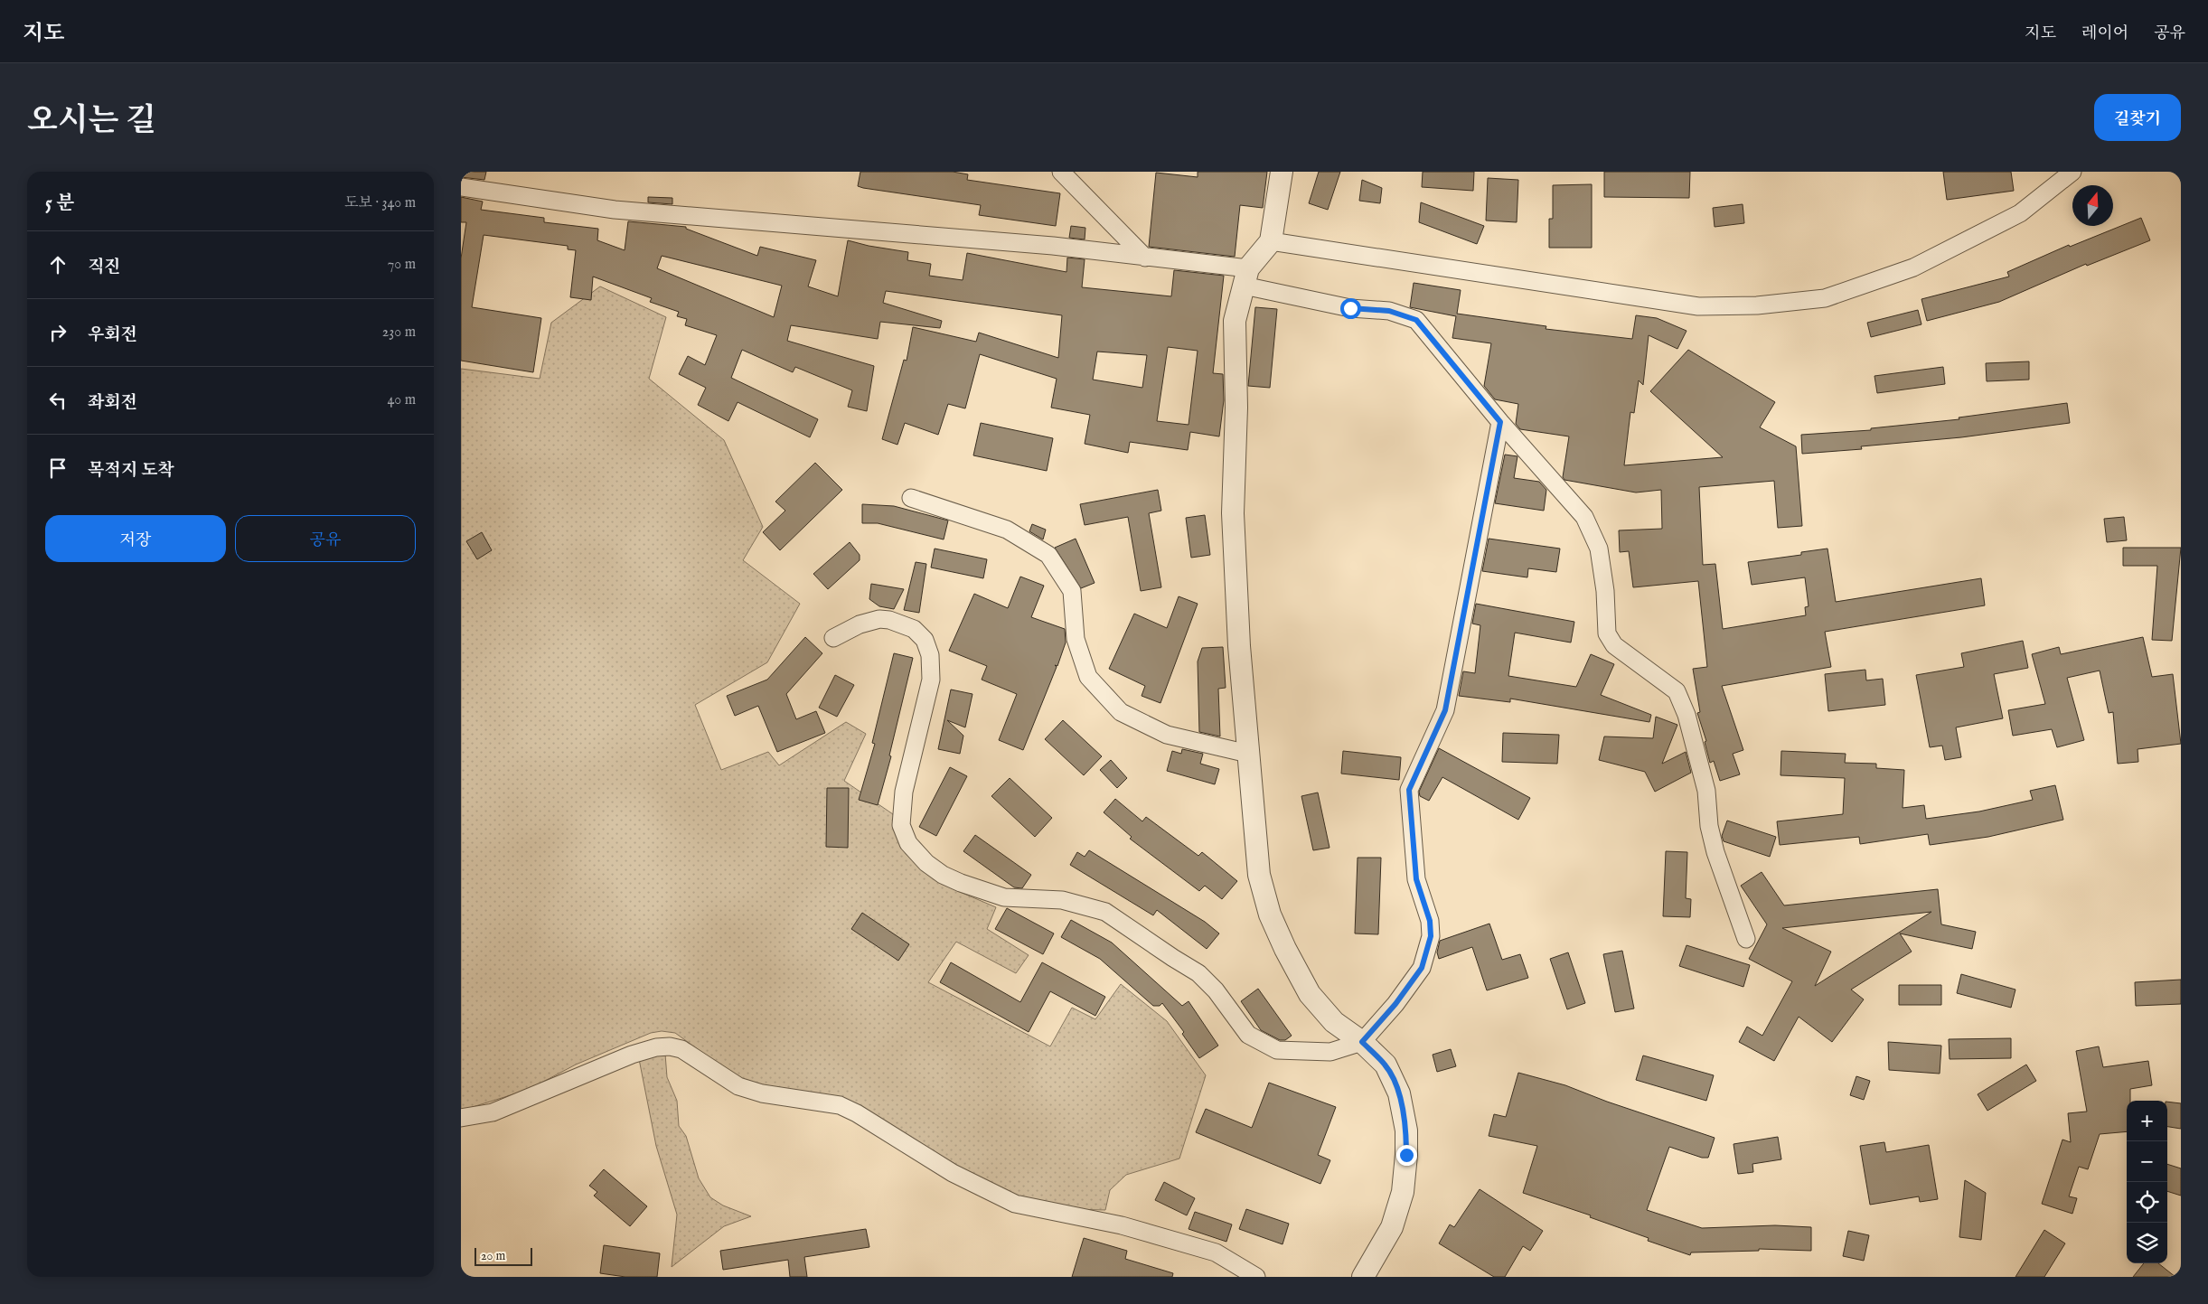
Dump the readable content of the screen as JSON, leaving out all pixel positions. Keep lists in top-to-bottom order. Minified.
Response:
{"scale_bar":"20 m","north":"top","page":{"header":"지도","nav":["지도","레이어","공유"],"title":"오시는 길","buttons":["길찾기",["저장","공유"]],"heading":["5 분","도보 · 340 m"],"list":[["직진","70 m"],["우회전","230 m"],["좌회전","40 m"],"목적지 도착"],"map_buttons":["+","−"],"scale":"20 m"}}
